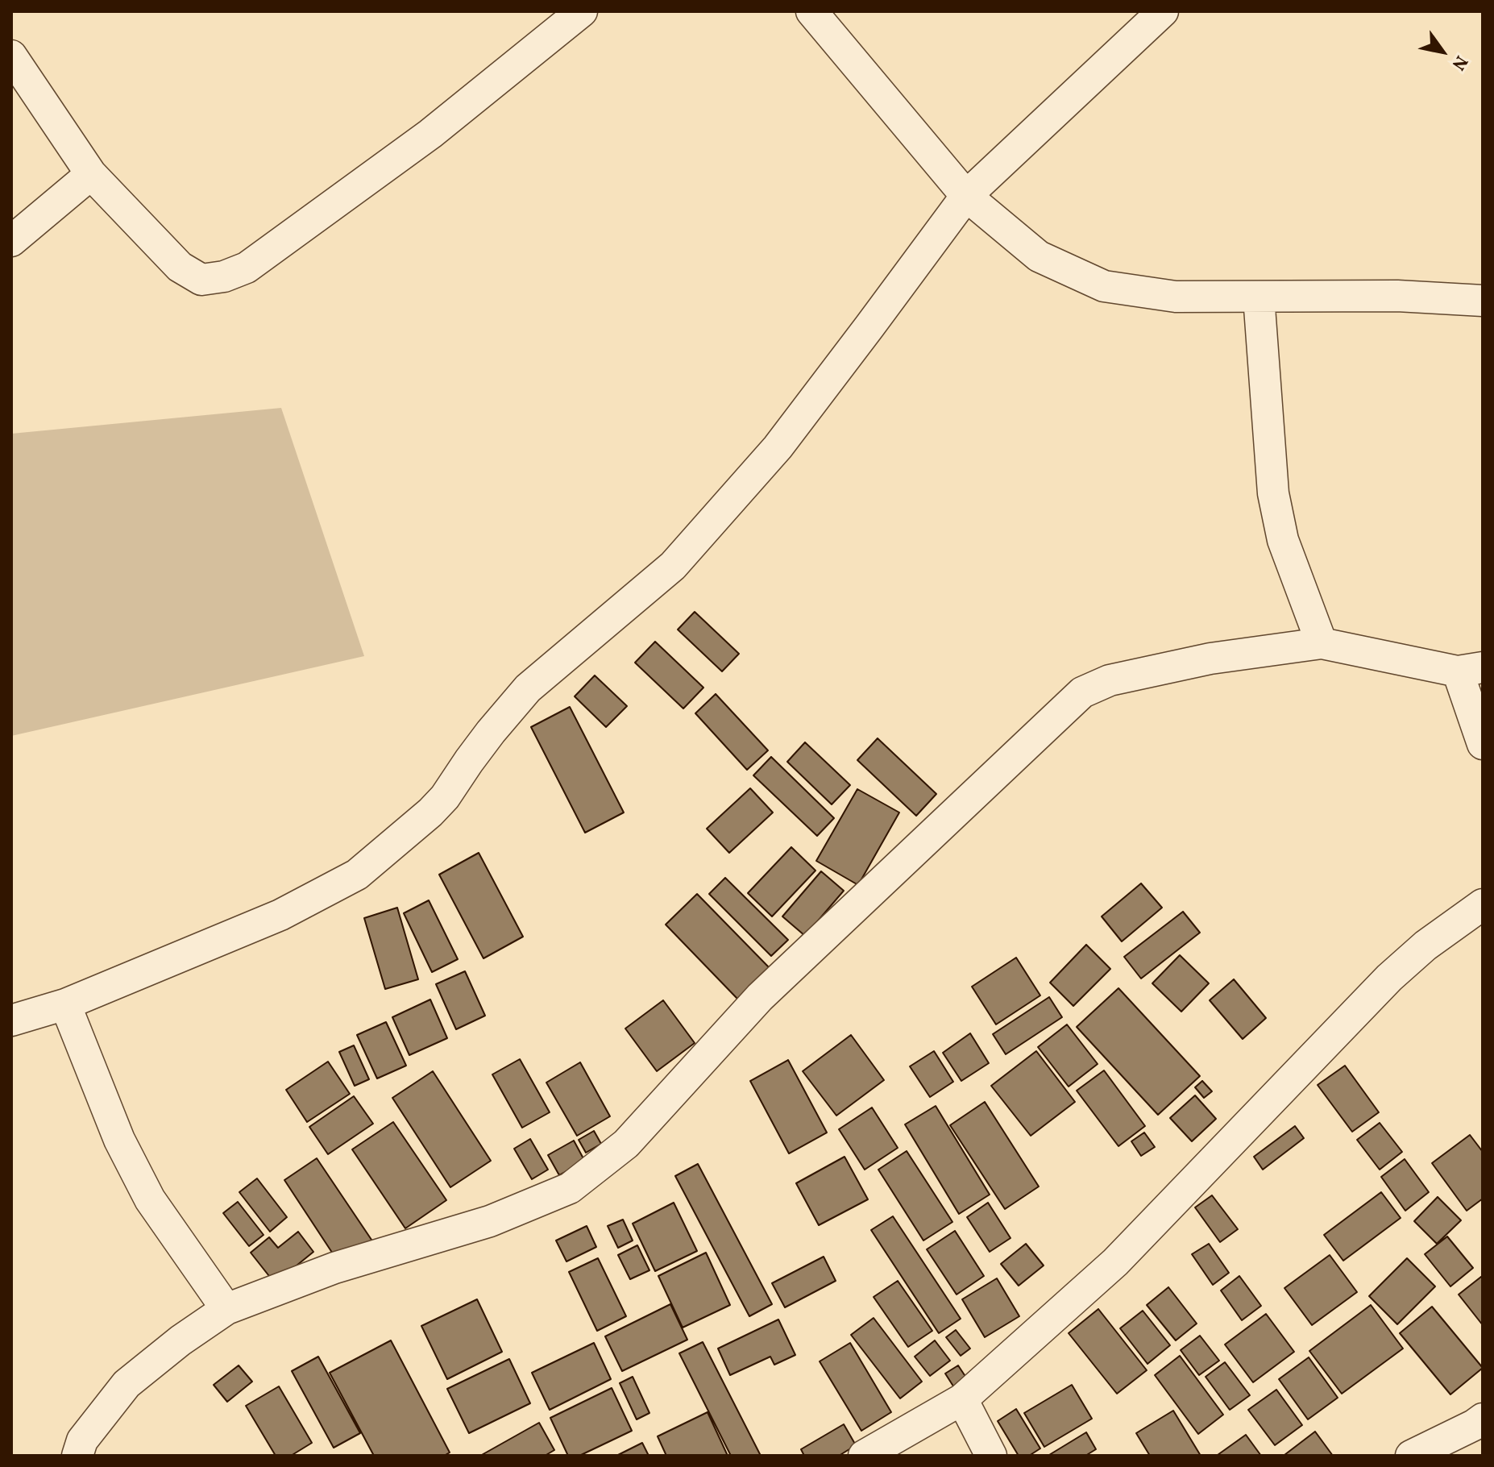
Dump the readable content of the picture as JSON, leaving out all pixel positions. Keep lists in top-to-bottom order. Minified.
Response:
{"north":"bottom right"}
